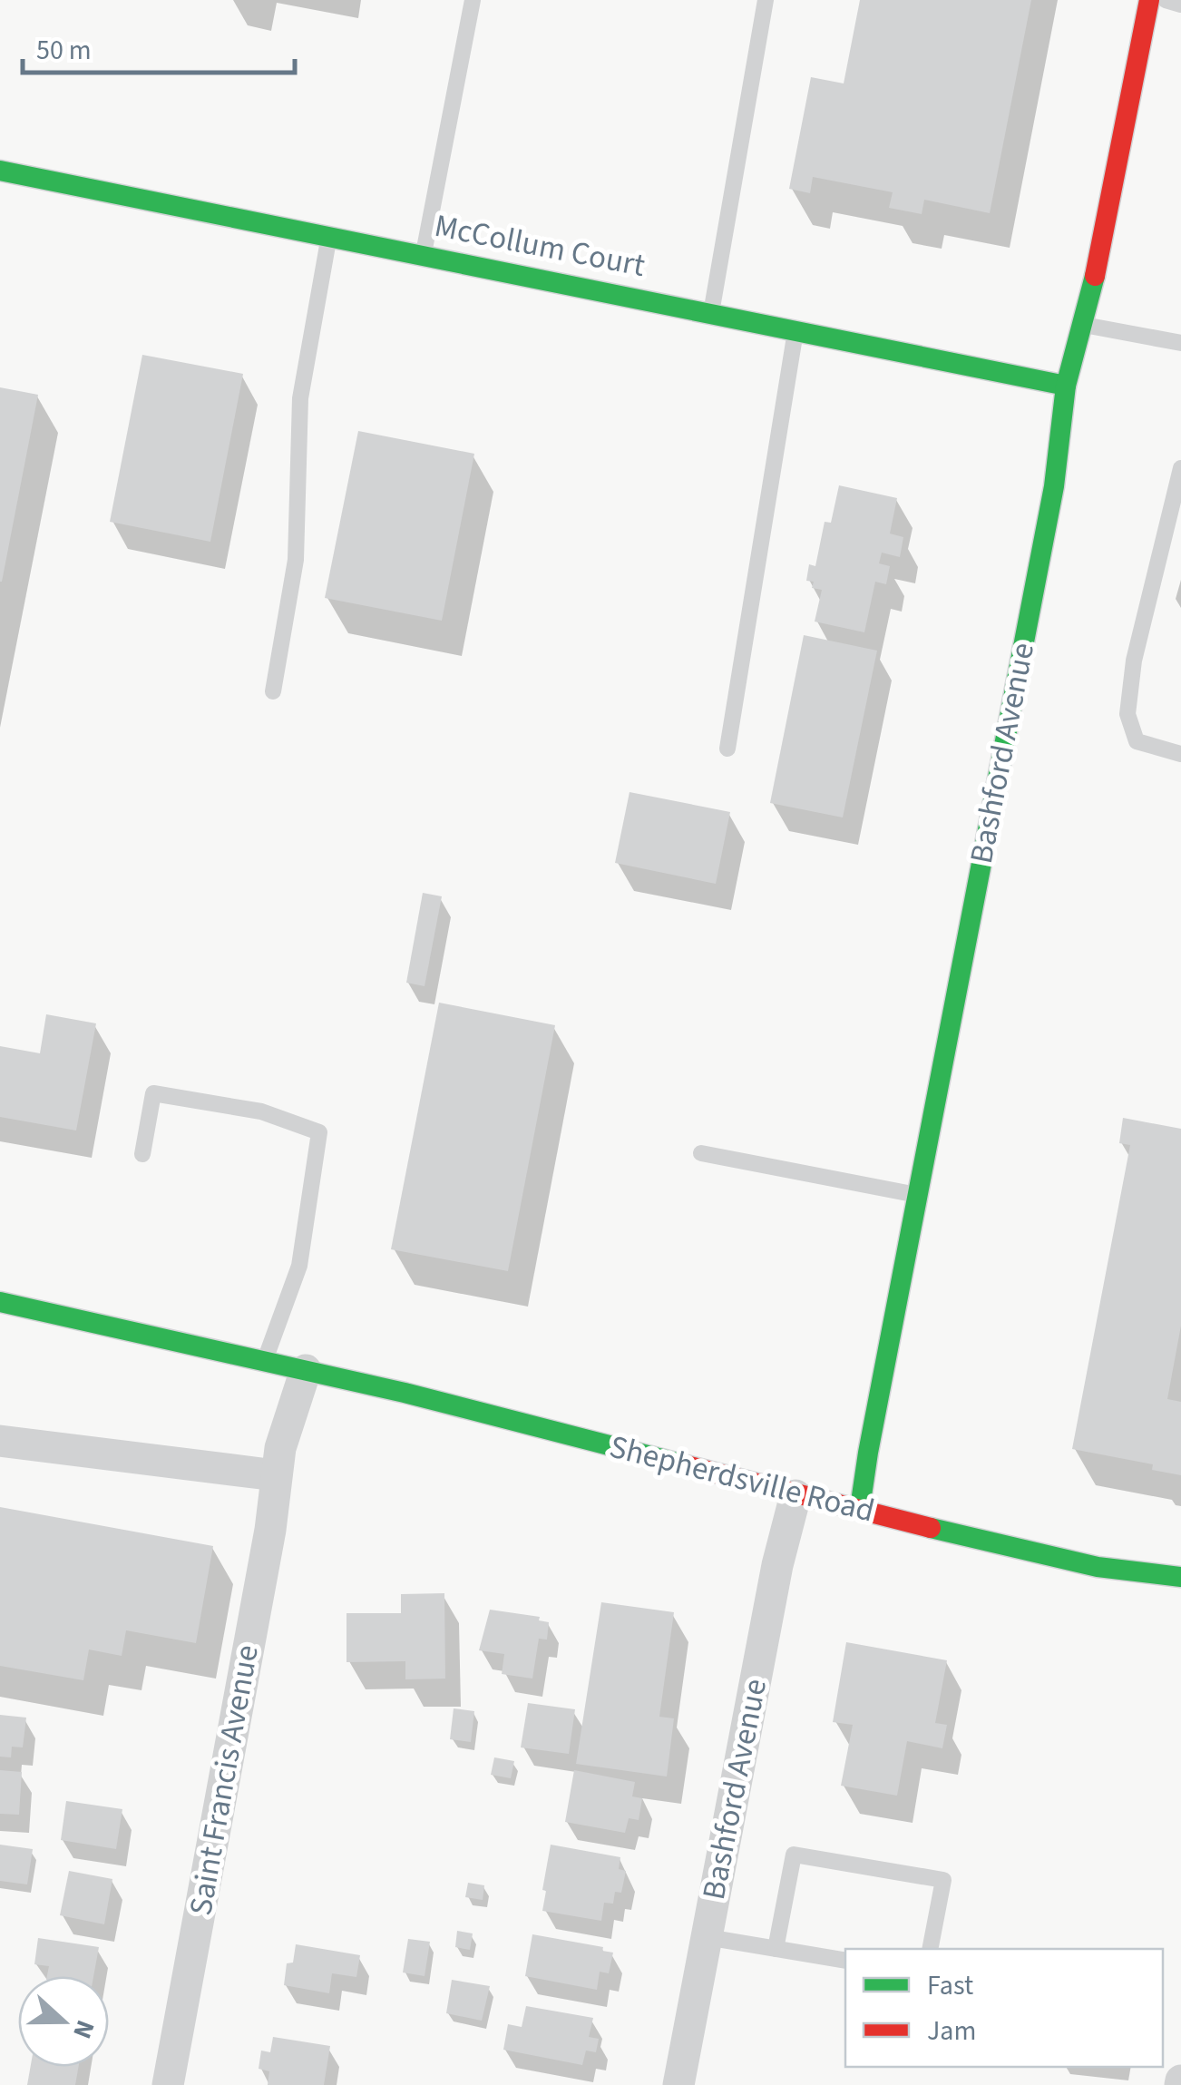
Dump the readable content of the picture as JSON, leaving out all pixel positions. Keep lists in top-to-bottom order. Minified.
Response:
{"streets":{"street":["McCollum Court","Bashford Avenue","Shepherdsville Road","Saint Francis Avenue"]},"crossings":[["McCollum Court","Bashford Avenue"],["Bashford Avenue","Shepherdsville Road"]],"legend":["Fast","Jam"],"scale_bar":"50 m","north":"right"}
